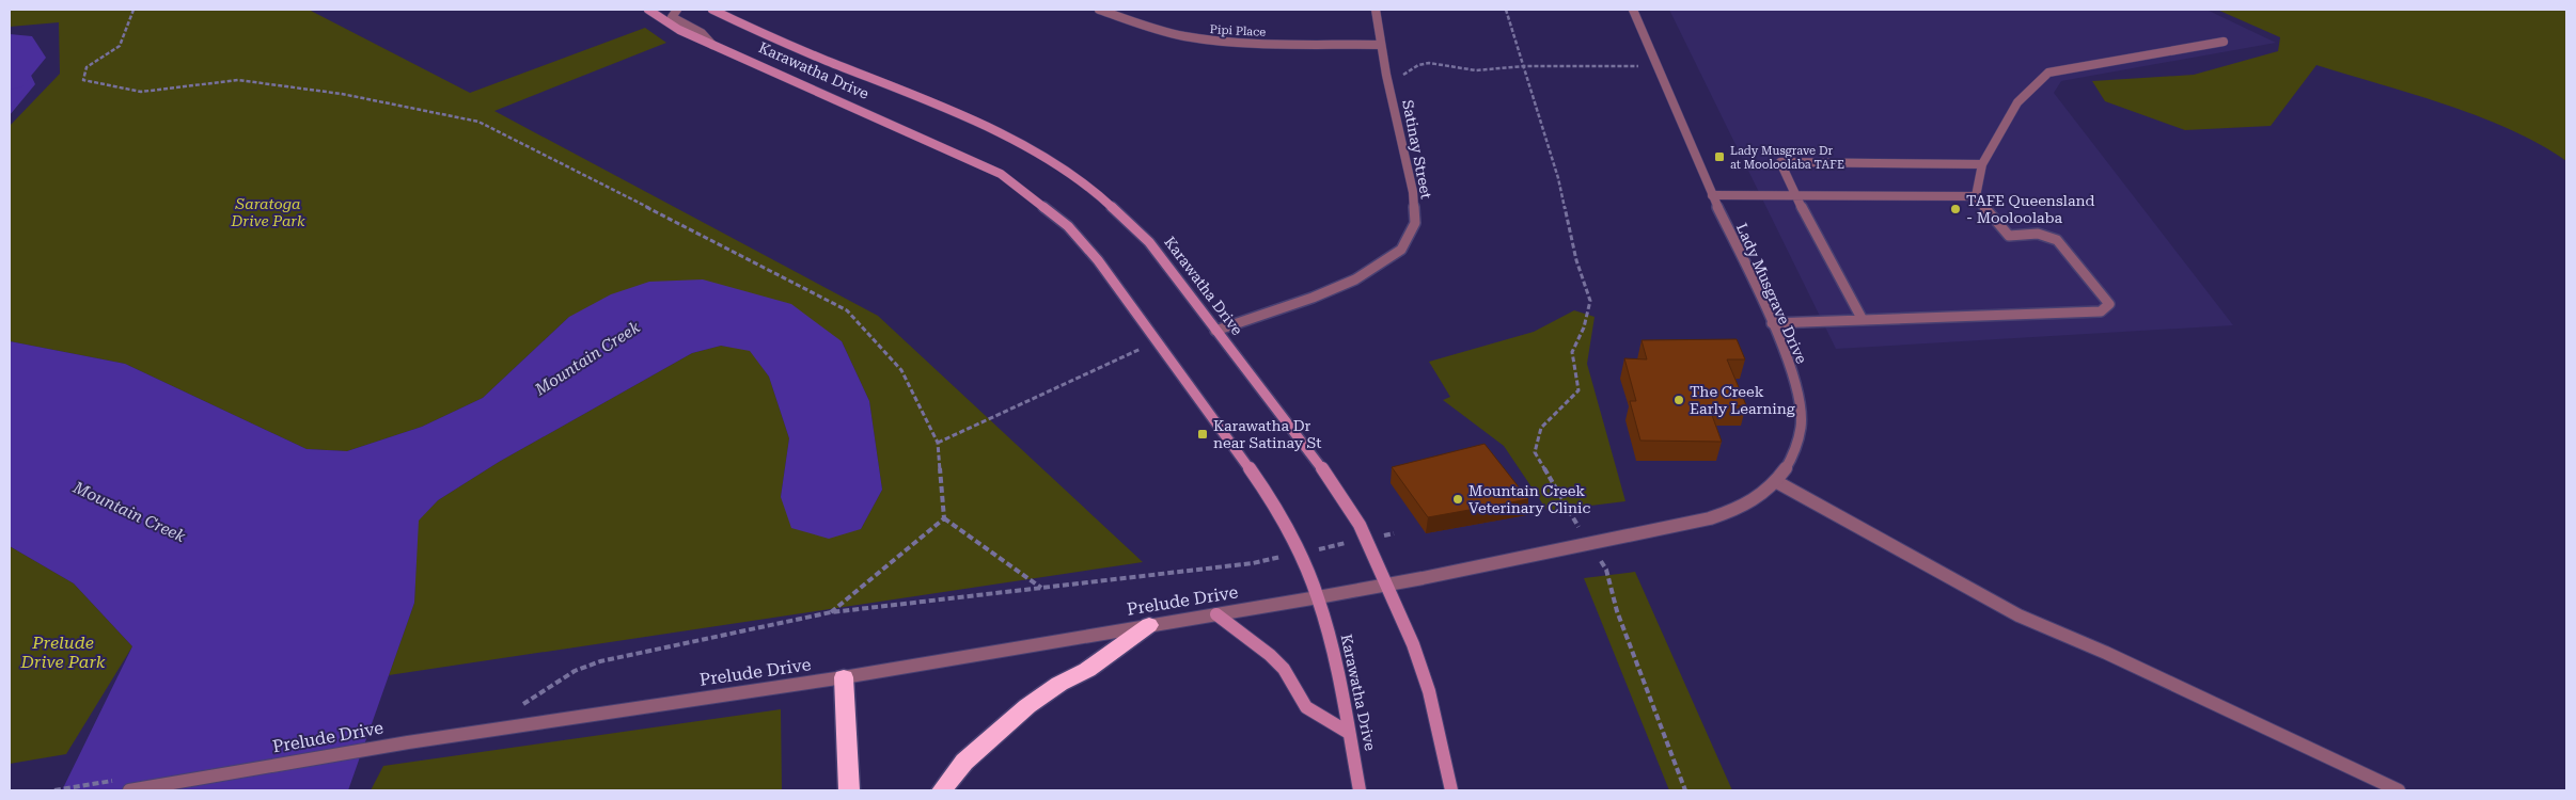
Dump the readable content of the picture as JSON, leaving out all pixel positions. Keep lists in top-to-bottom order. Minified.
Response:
{"streets":{"main road":["Karawatha Drive"],"street":["Pipi Place","Satinay Street","Lady Musgrave Drive","Prelude Drive"]},"crossings":[["Pipi Place","Satinay Street"],["Karawatha Drive","Satinay Street"],["Karawatha Drive","Lady Musgrave Drive"],["Karawatha Drive","Prelude Drive"],["Lady Musgrave Drive","Prelude Drive"]],"water":["Mountain Creek"],"parks":["Saratoga Drive Park","Prelude Drive Park"],"places":{"transit":["Lady Musgrave Dr at Mooloolaba TAFE","Karawatha Dr near Satinay St"],"other":["TAFE Queensland - Mooloolaba","The Creek Early Learning","Mountain Creek Veterinary Clinic"]}}
